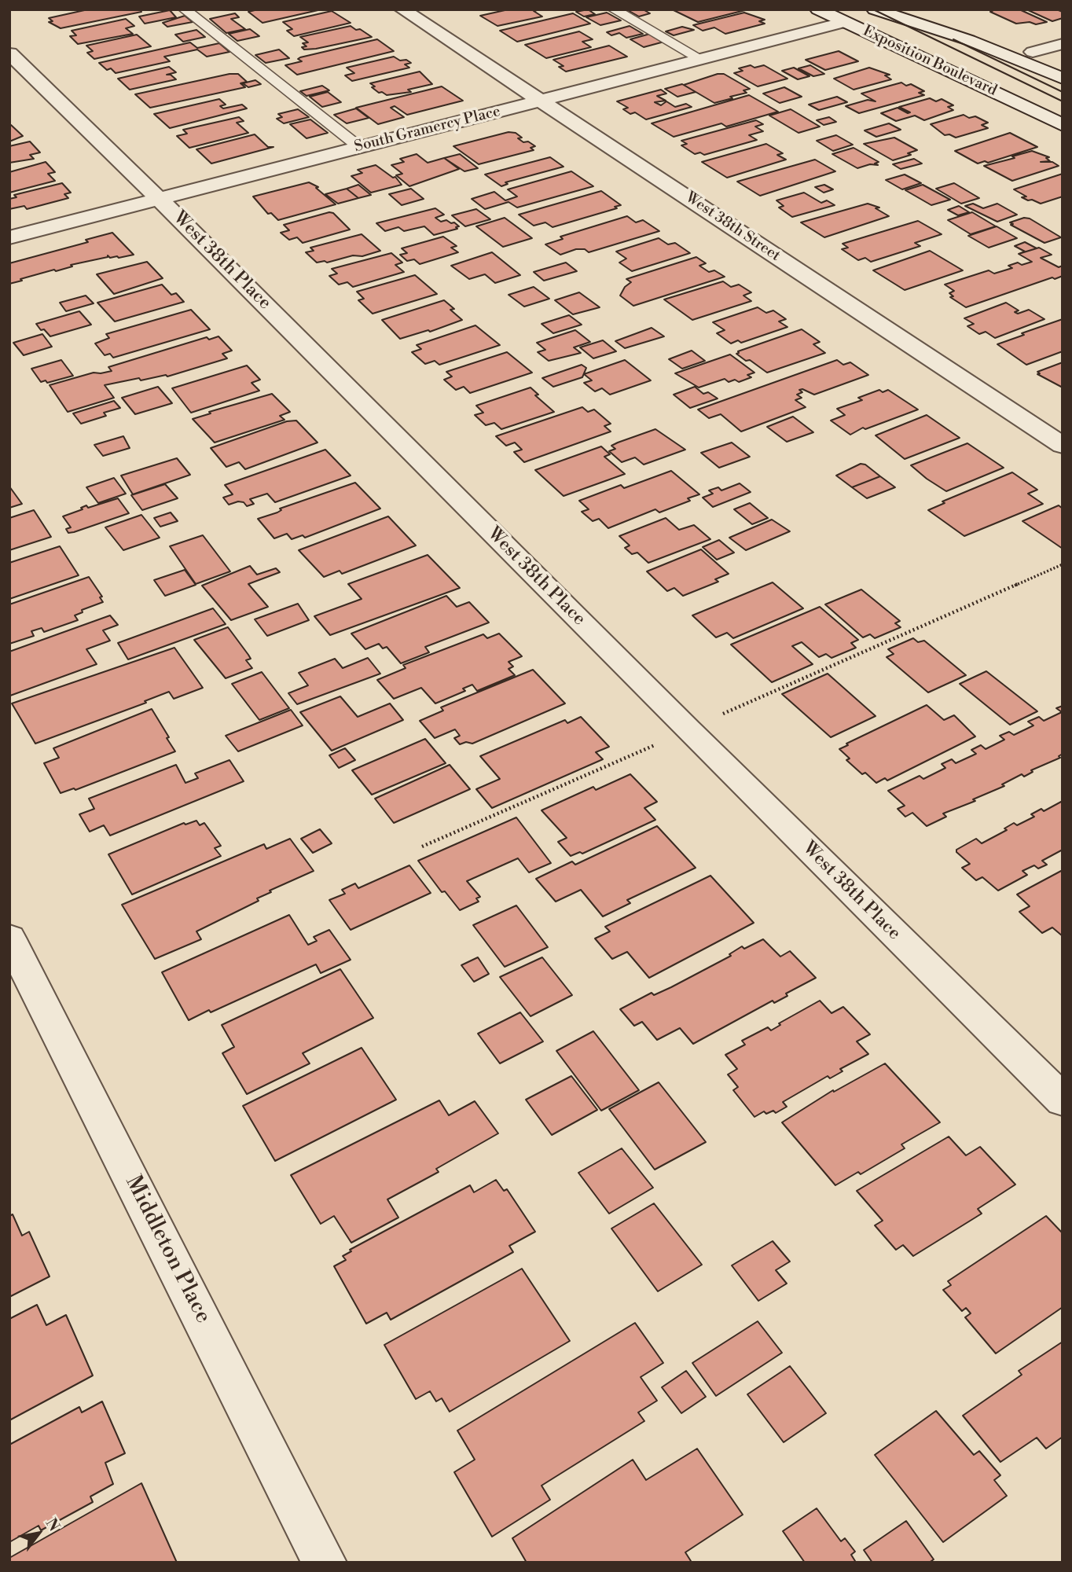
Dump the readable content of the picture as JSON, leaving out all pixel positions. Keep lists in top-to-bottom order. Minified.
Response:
{"streets":{"street":["Exposition Boulevard","South Gramercy Place","West 38th Street","West 38th Place","Middleton Place"]},"crossings":[["Exposition Boulevard","South Gramercy Place"],["South Gramercy Place","West 38th Street"],["South Gramercy Place","West 38th Place"]],"north":"top right"}
